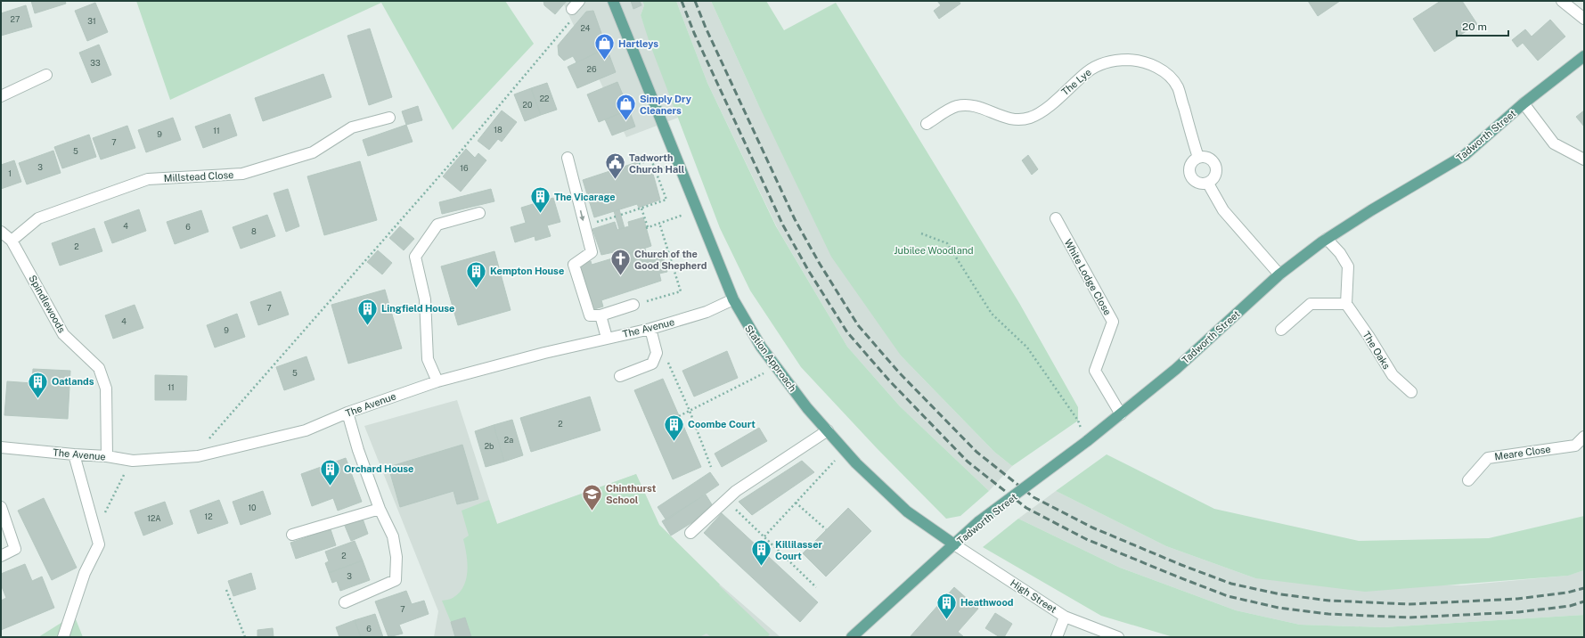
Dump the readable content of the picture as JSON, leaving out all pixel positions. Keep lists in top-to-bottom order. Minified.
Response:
{"streets":{"main road":["Tadworth Street","Station Approach"],"street":["The Lye","Millstead Close","White Lodge Close","Spindlewoods","The Avenue","The Oaks","Meare Close","High Street"]},"crossings":[["Tadworth Street","White Lodge Close"],["Tadworth Street","Station Approach"],["Tadworth Street","High Street"],["Millstead Close","Spindlewoods"],["Spindlewoods","The Avenue"],["The Avenue","Station Approach"],["Station Approach","High Street"]],"parks":["Jubilee Woodland"],"places":{"shop":["Hartleys","Simply Dry Cleaners"],"public building":["Tadworth Church Hall"],"building":["The Vicarage","Kempton House","Lingfield House","Oatlands","Coombe Court","Orchard House","Killilasser Court","Heathwood"],"church":["Church of the Good Shepherd"],"school or university":["Chinthurst School"]},"house_numbers":["27","31","24","33","26","22","20","18","11","9","7","5","3","16","1","4","6","8","2","7","4","9","5","11","2","2a","2b","10","12","12A","2","3","7","6"],"scale_bar":"20 m"}
